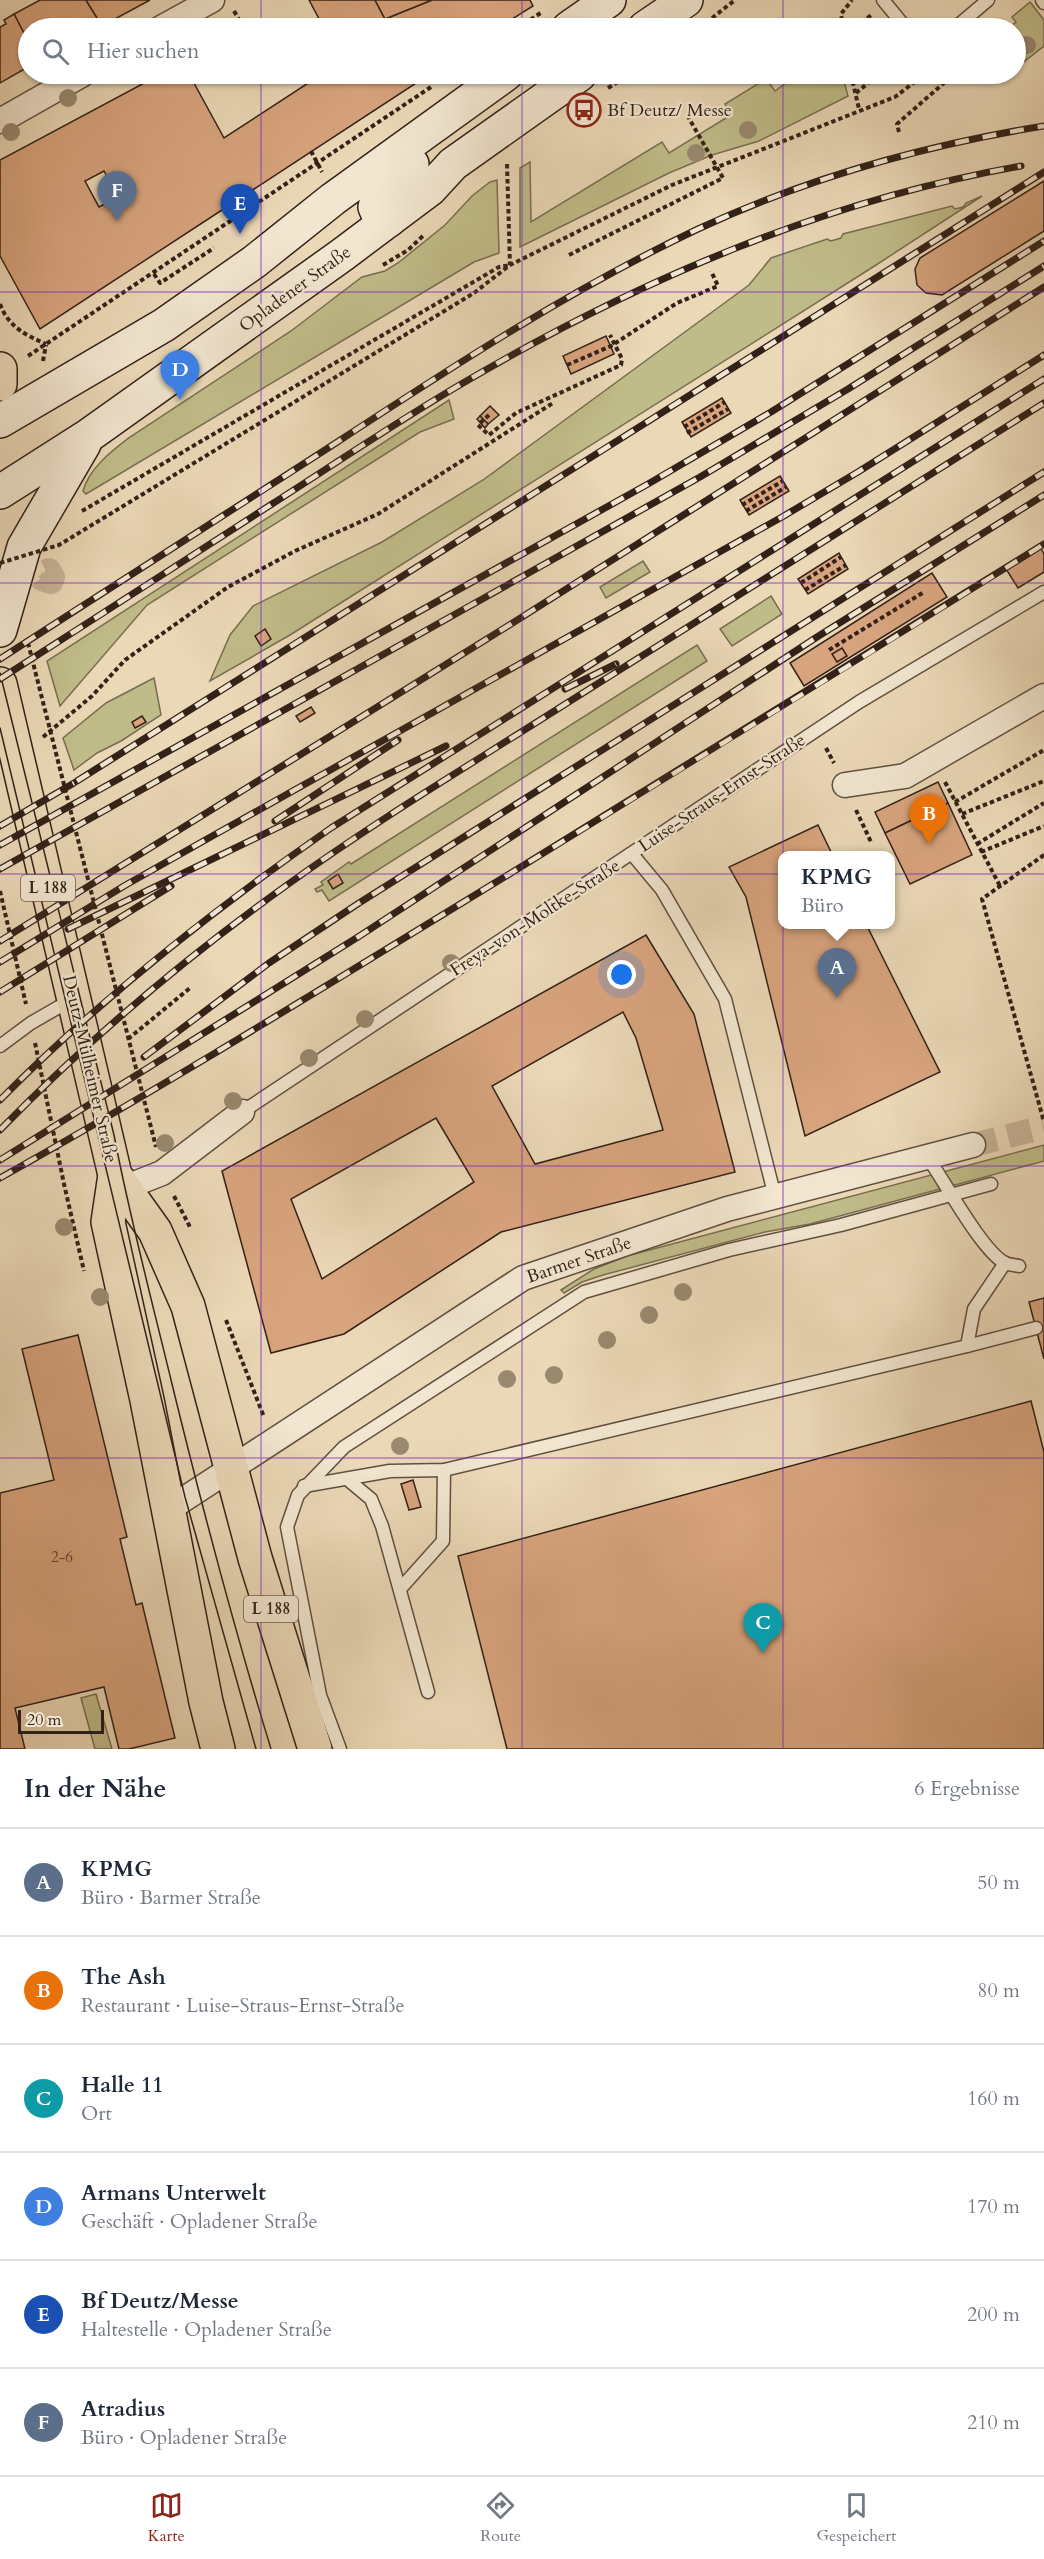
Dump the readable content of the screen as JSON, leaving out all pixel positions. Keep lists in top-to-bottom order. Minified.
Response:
{"streets":{"main road":["Opladener Straße","L 188","Deutz-Mülheimer Straße"],"street":["Freya-von-Moltke-Straße","Barmer Straße"],"lane":["Luise-Straus-Ernst-Straße"]},"crossings":[["Luise-Straus-Ernst-Straße","Freya-von-Moltke-Straße"],["L 188","Freya-von-Moltke-Straße"],["L 188","Deutz-Mülheimer Straße"],["L 188","Barmer Straße"],["Freya-von-Moltke-Straße","Deutz-Mülheimer Straße"],["Freya-von-Moltke-Straße","Barmer Straße"],["Deutz-Mülheimer Straße","Barmer Straße"]],"places":{"bus stop":["Bf Deutz/ Messe"]},"house_numbers":["2-6"],"scale_bar":"20 m","page":{"search":"Hier suchen","pins":["F","E","D","B","A","C"],"popup":["KPMG","Büro"],"scale":"20 m","heading":["In der Nähe","6 Ergebnisse"],"list":[{"mark":"A","name":"KPMG","note":"Büro · Barmer Straße","value":"50 m"},{"mark":"B","name":"The Ash","note":"Restaurant · Luise-Straus-Ernst-Straße","value":"80 m"},{"mark":"C","name":"Halle 11","note":"Ort","value":"160 m"},{"mark":"D","name":"Armans Unterwelt","note":"Geschäft · Opladener Straße","value":"170 m"},{"mark":"E","name":"Bf Deutz/Messe","note":"Haltestelle · Opladener Straße","value":"200 m"},{"mark":"F","name":"Atradius","note":"Büro · Opladener Straße","value":"210 m"}],"nav":["Karte","Route","Gespeichert"]}}
